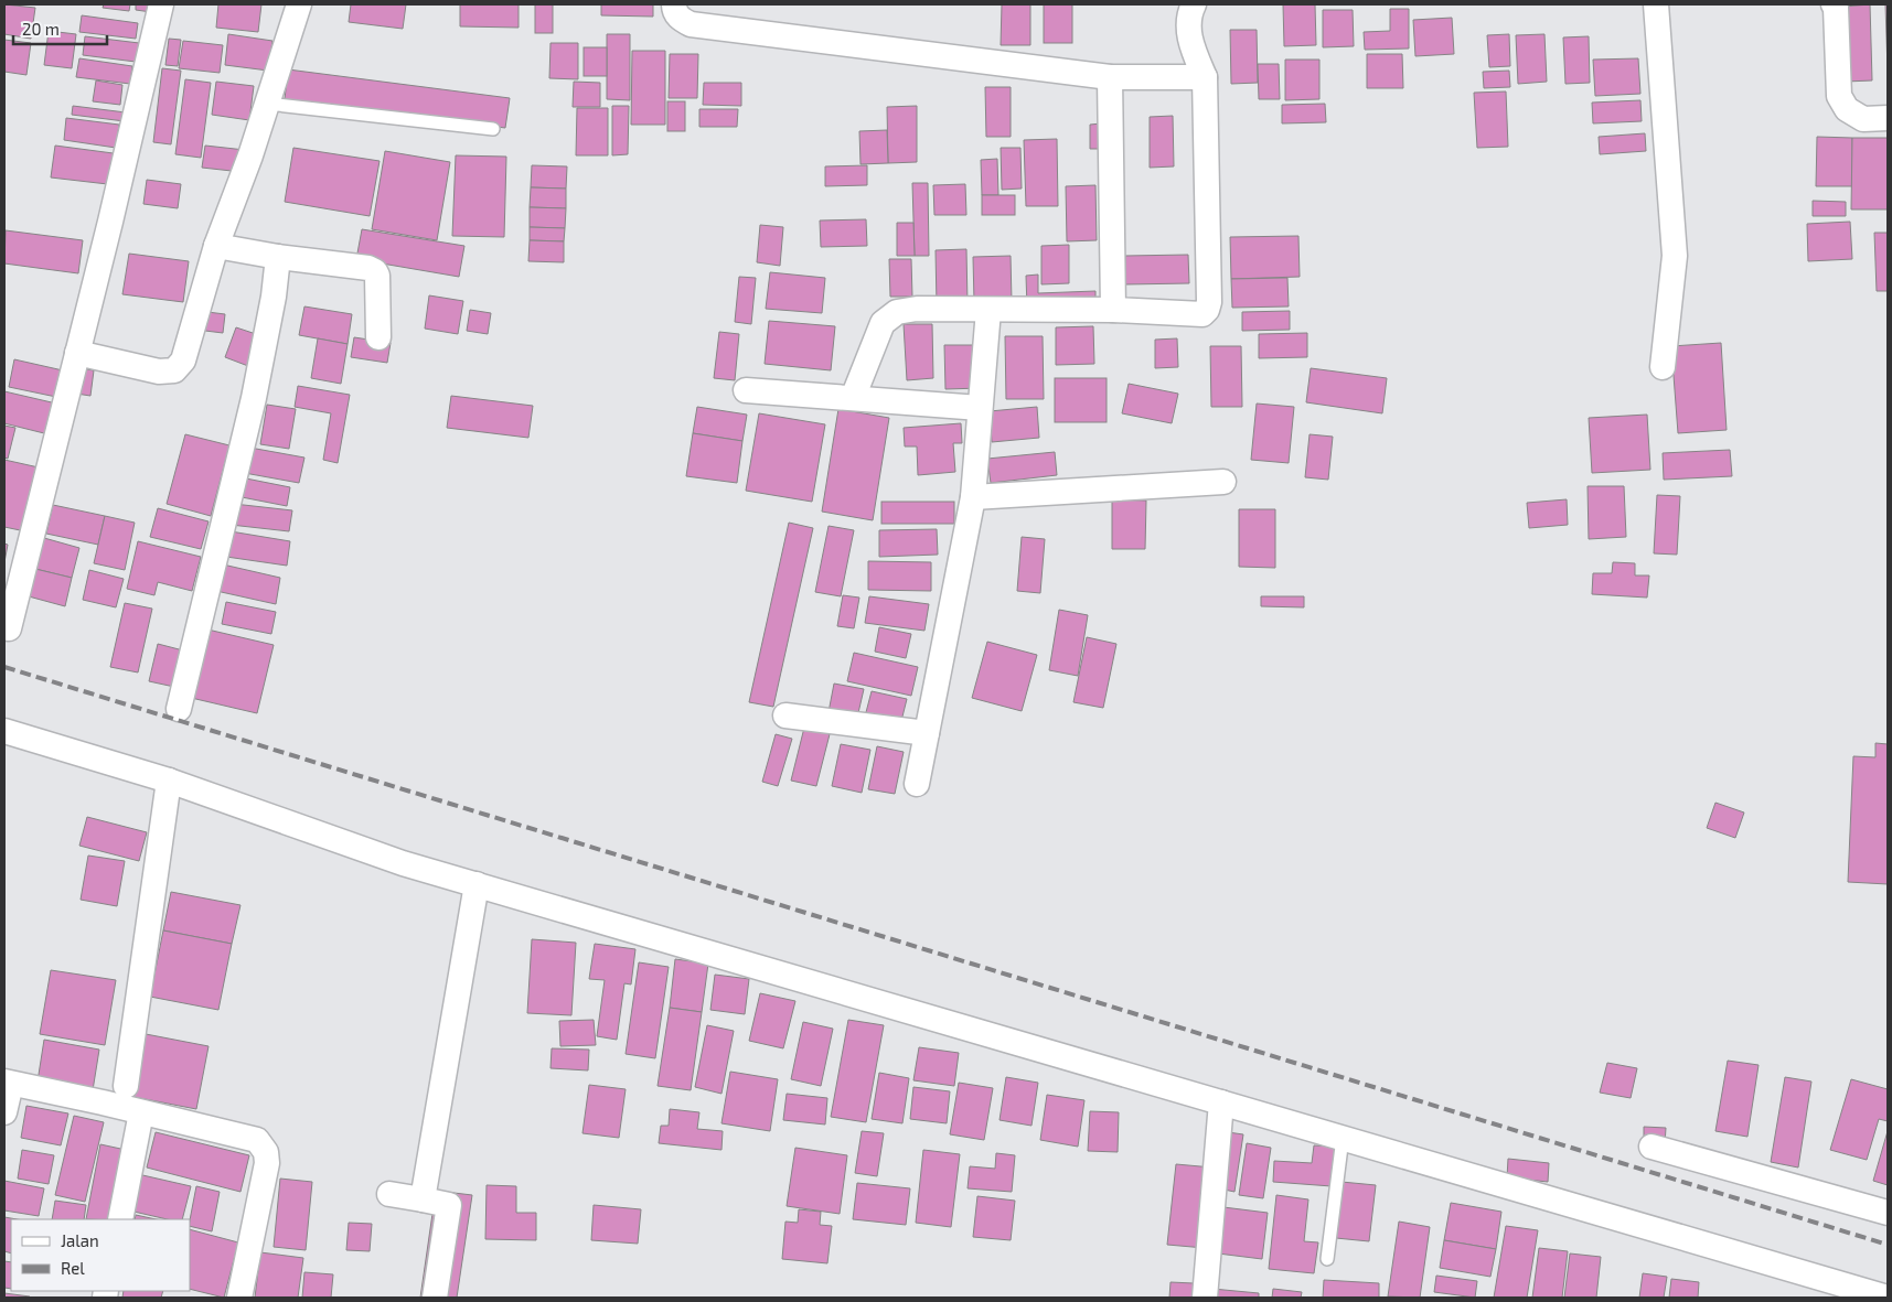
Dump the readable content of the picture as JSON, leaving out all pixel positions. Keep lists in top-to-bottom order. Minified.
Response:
{"legend":["Jalan","Rel"],"scale_bar":"20 m"}
